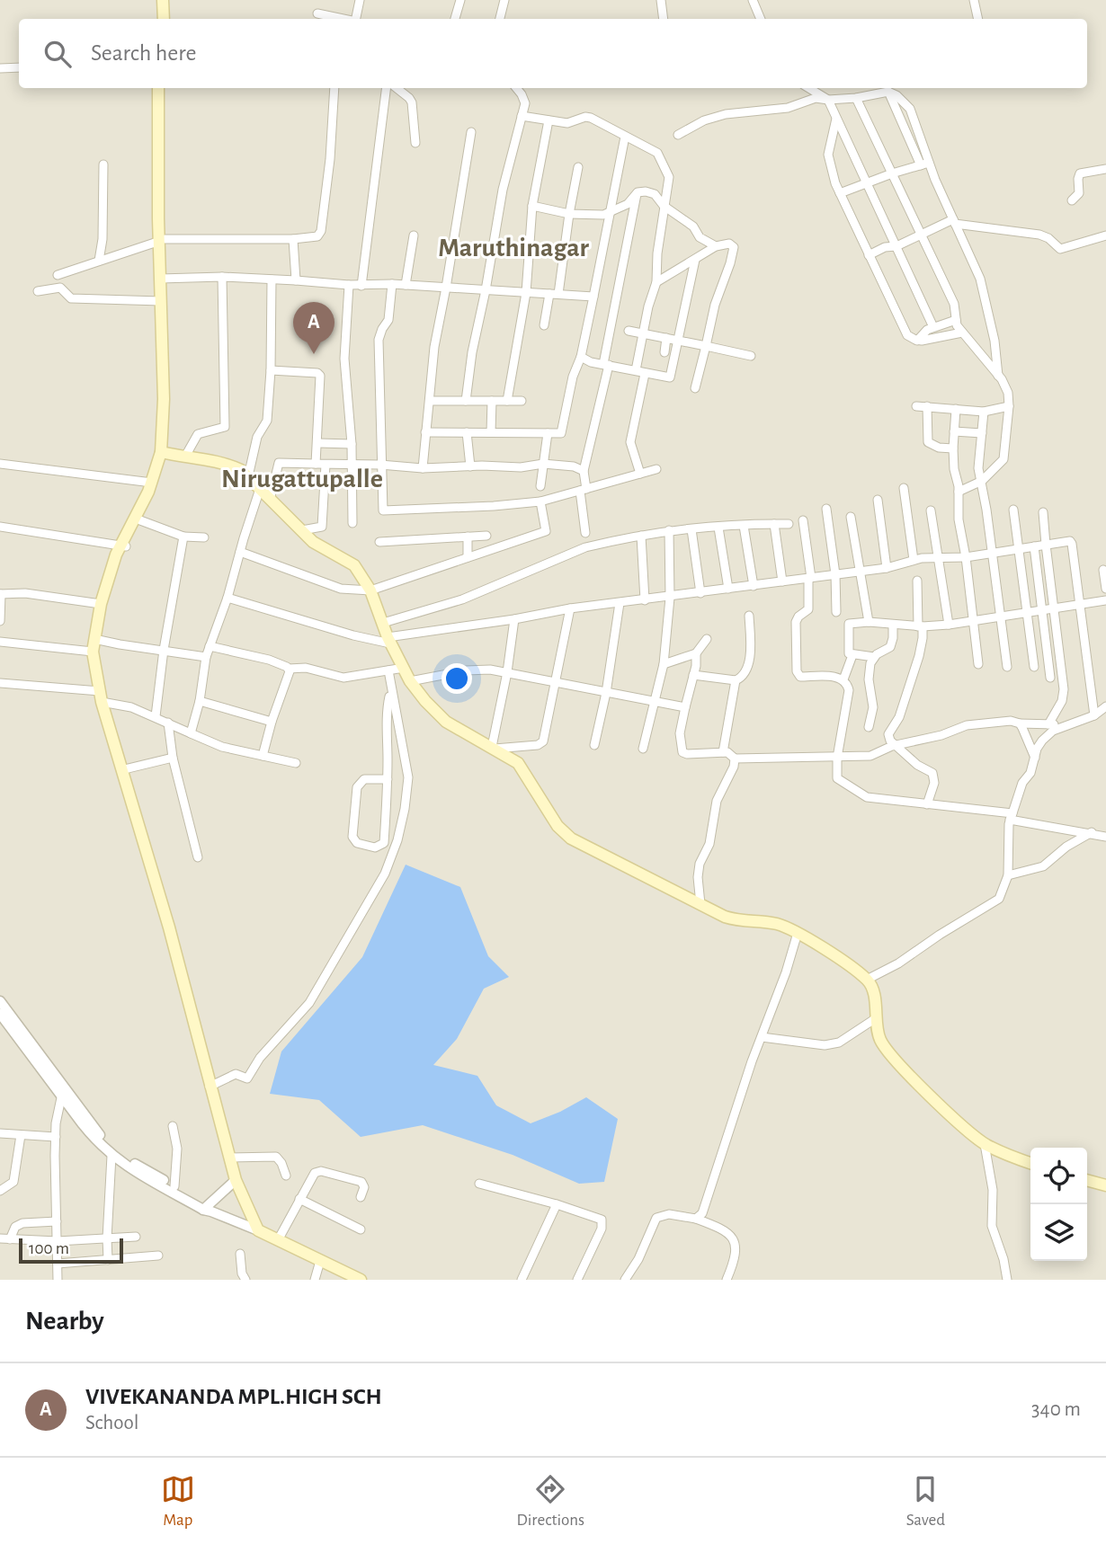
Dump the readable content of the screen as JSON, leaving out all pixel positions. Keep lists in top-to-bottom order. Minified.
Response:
{"districts":["Maruthinagar","Nirugattupalle"],"scale_bar":"100 m","page":{"search":"Search here","pins":"A","scale":"100 m","heading":"Nearby","list":[{"mark":"A","name":"VIVEKANANDA MPL.HIGH SCH","note":"School","value":"340 m"}],"nav":["Map","Directions","Saved"]}}
